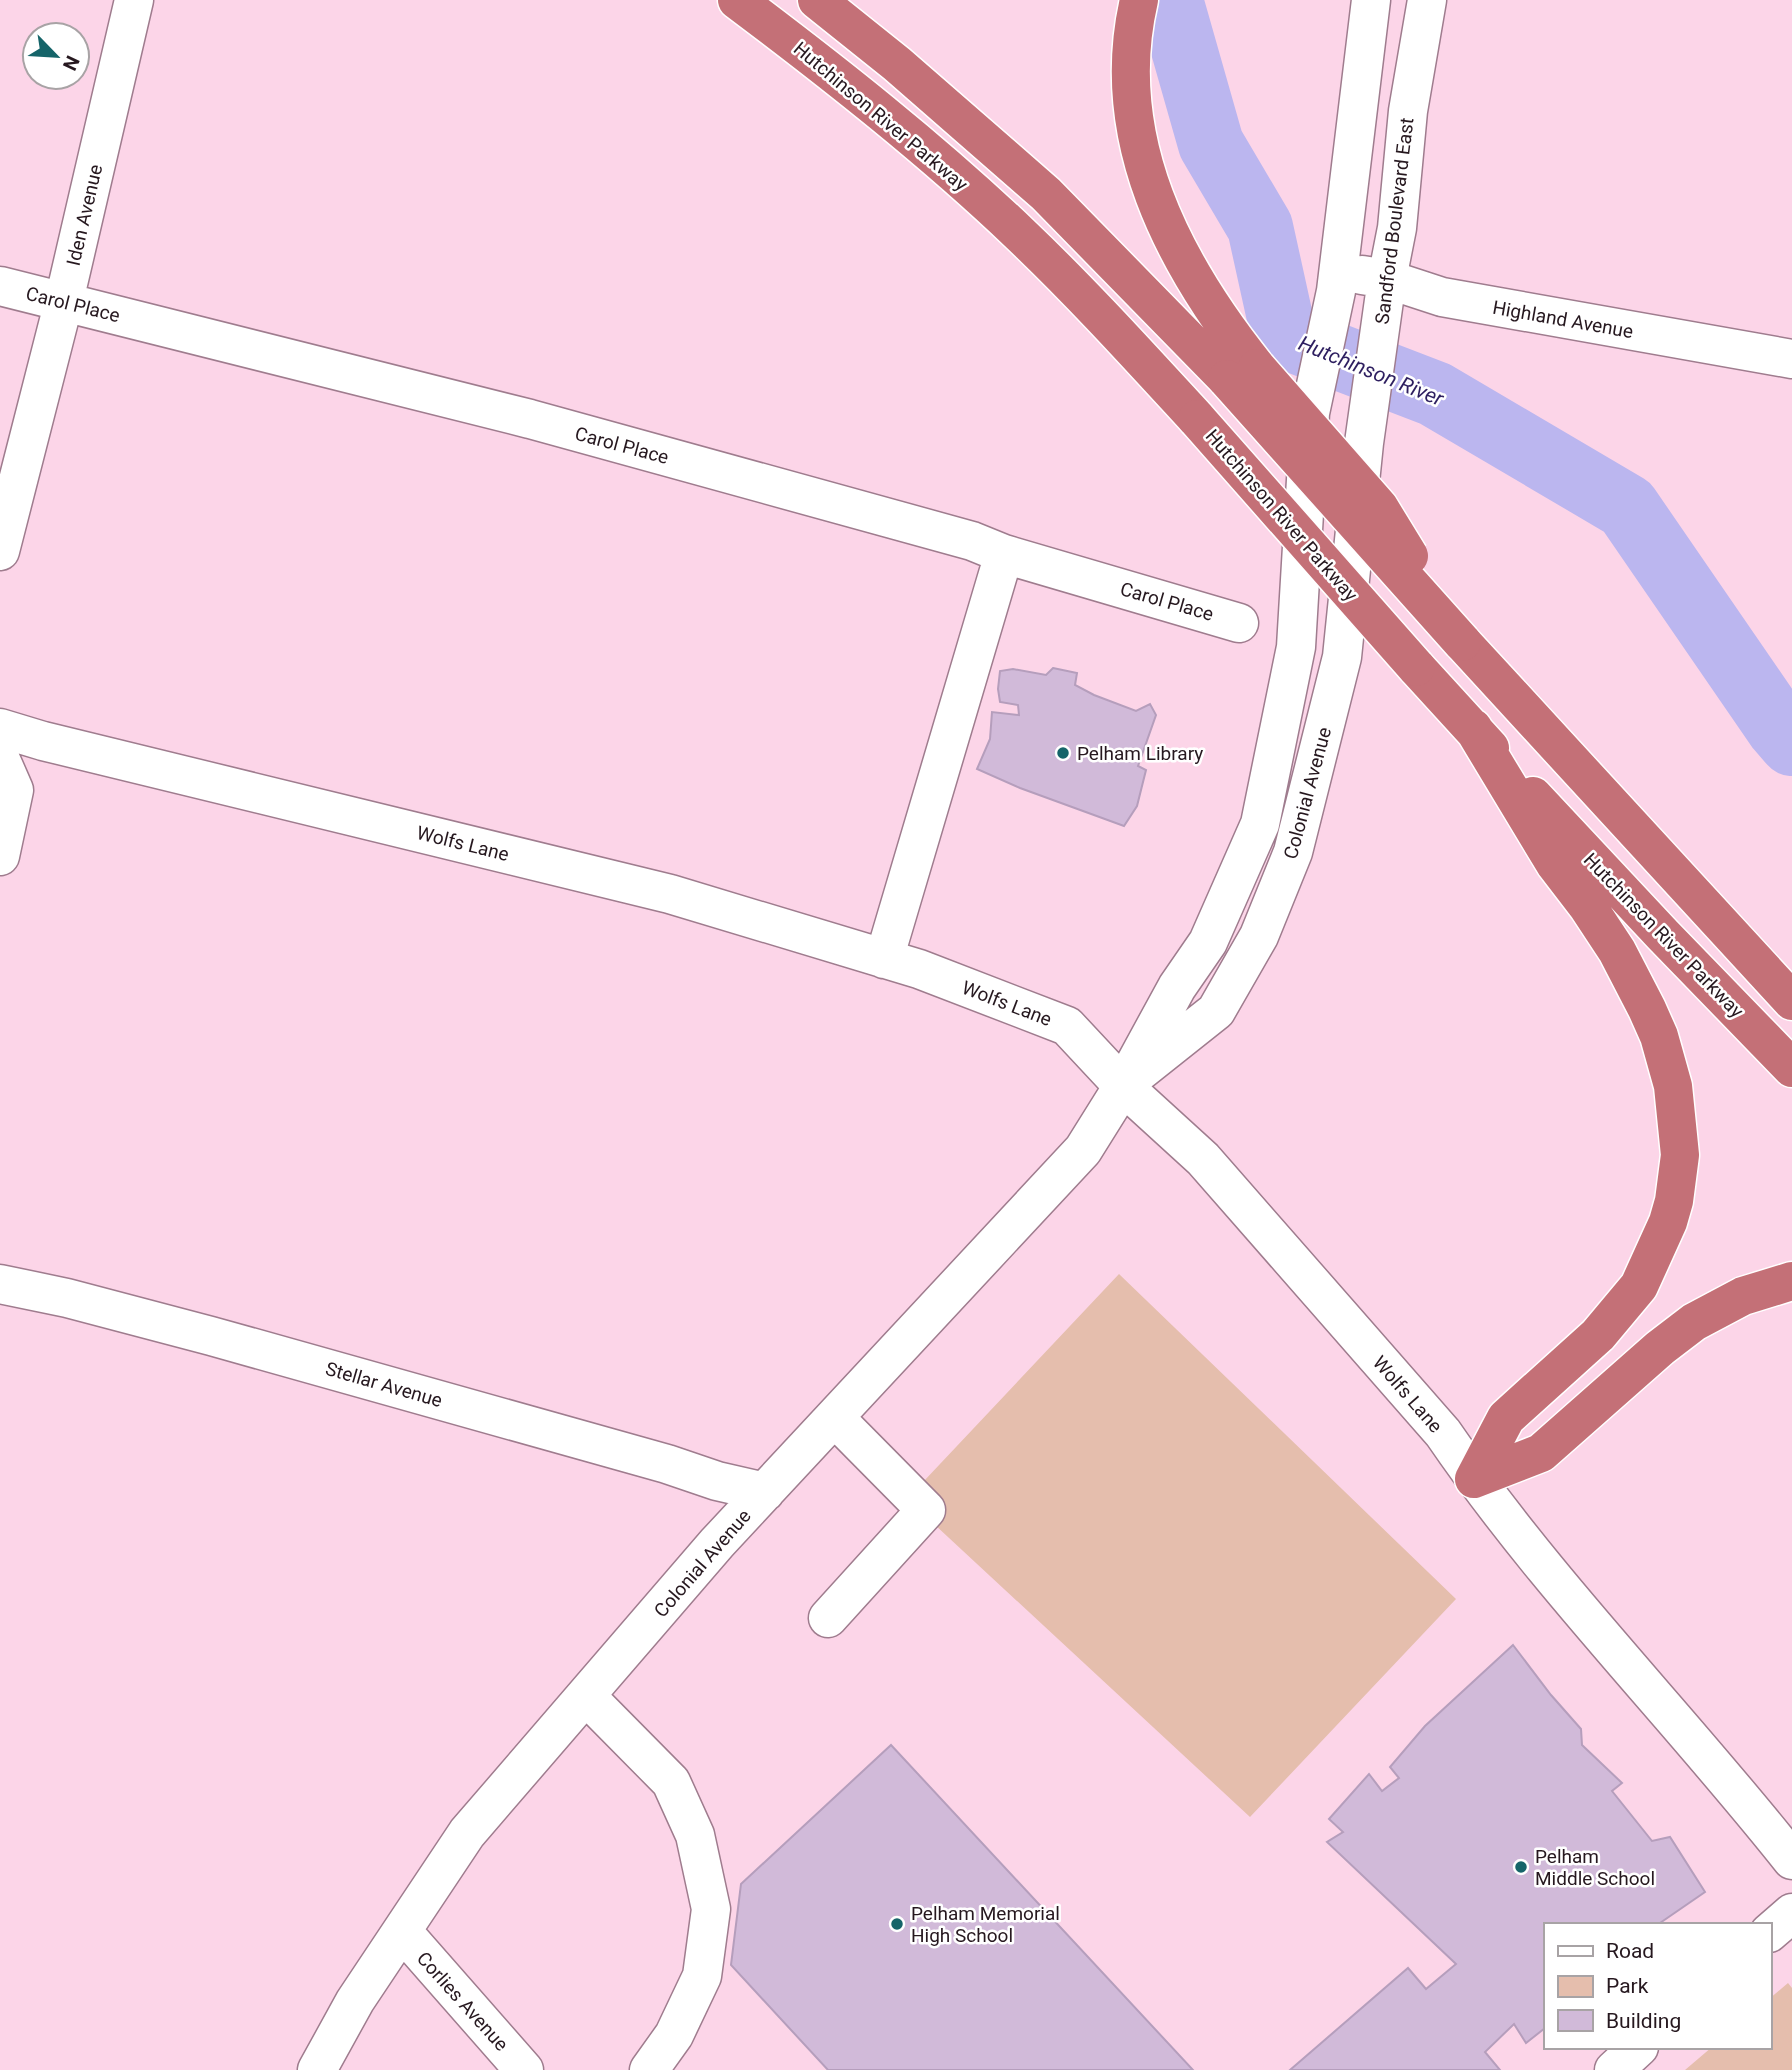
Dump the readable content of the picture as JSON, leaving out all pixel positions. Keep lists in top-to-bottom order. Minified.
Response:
{"streets":{"highway":["Hutchinson River Parkway"],"street":["Iden Avenue","Sandford Boulevard East","Carol Place","Highland Avenue","Colonial Avenue","Wolfs Lane","Stellar Avenue","Corlies Avenue"]},"crossings":[["Iden Avenue","Carol Place"],["Sandford Boulevard East","Highland Avenue"],["Sandford Boulevard East","Colonial Avenue"],["Highland Avenue","Colonial Avenue"],["Colonial Avenue","Wolfs Lane"],["Colonial Avenue","Stellar Avenue"],["Colonial Avenue","Corlies Avenue"]],"water":["Hutchinson River"],"places":["Pelham Library","Pelham Middle School","Pelham Memorial High School"],"legend":["Road","Park","Building"],"north":"bottom right"}
